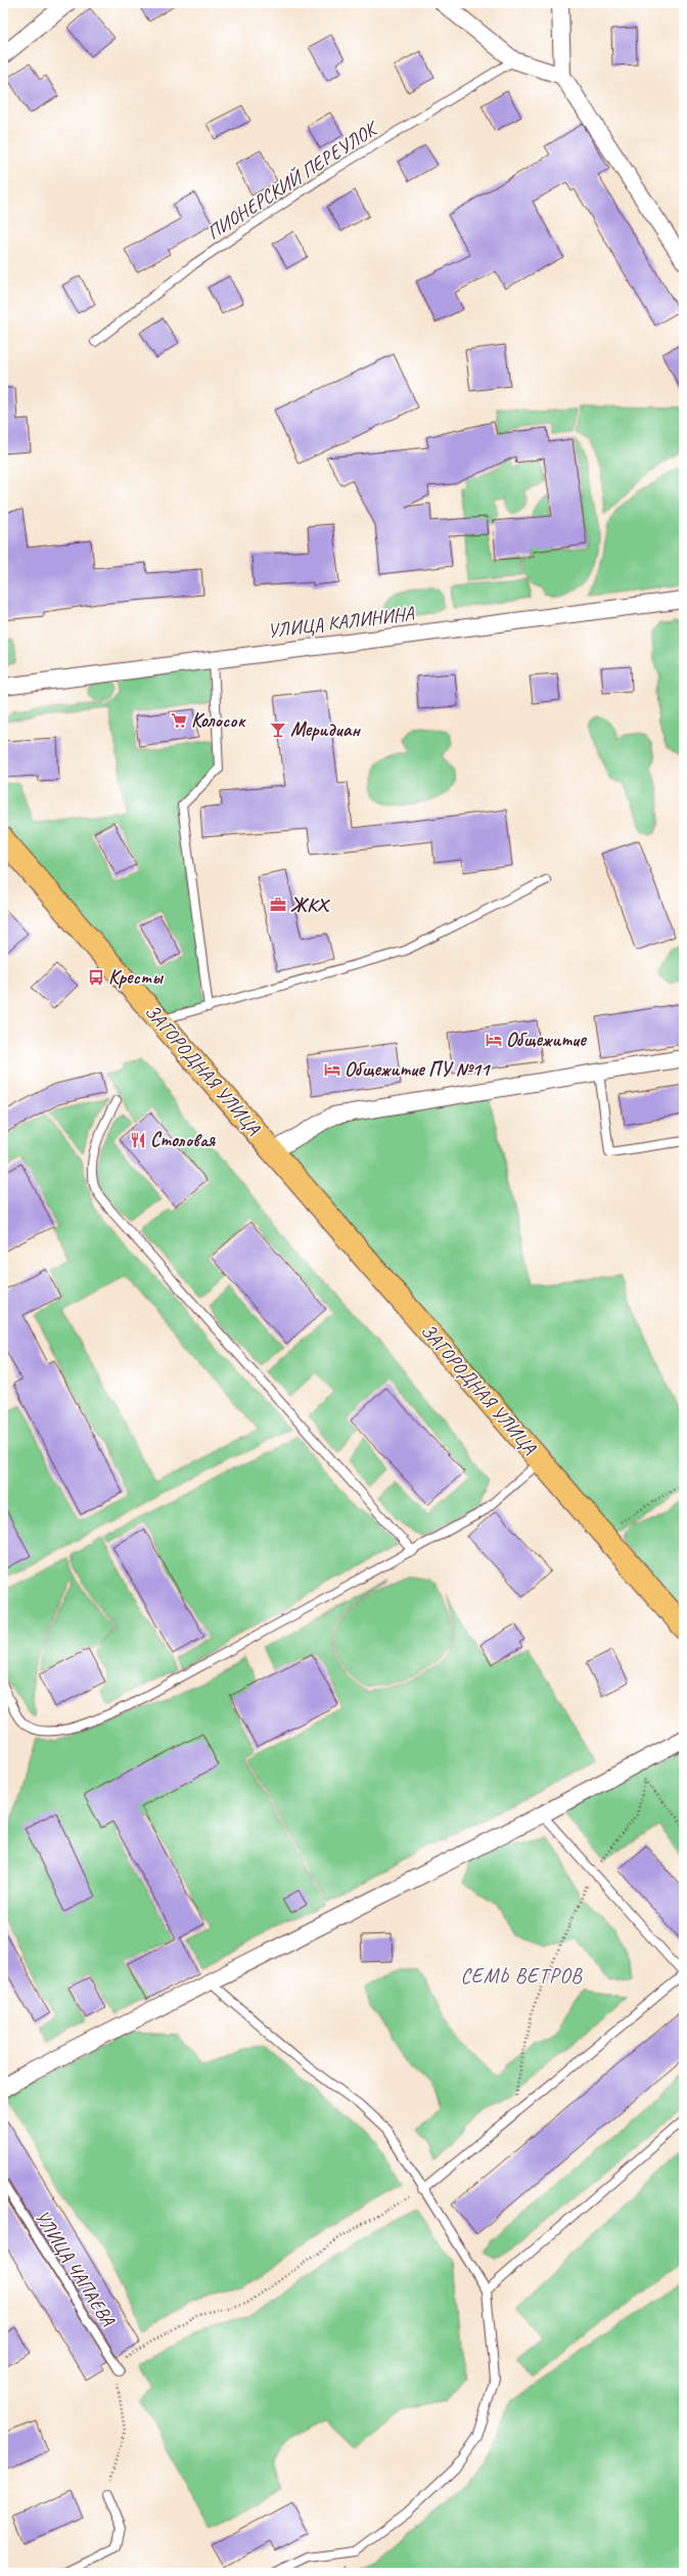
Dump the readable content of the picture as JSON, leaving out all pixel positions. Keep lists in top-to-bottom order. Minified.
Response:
{"streets":{"highway":["ЗАГОРОДНАЯ УЛИЦА"],"street":["УЛИЦА КАЛИНИНА"],"lane":["ПИОНЕРСКИЙ ПЕРЕУЛОК","УЛИЦА ЧАПАЕВА"]},"districts":["СЕМЬ ВЕТРОВ"],"places":{"supermarket":["Колосок"],"bar":["Меридиан"],"office":["ЖКХ"],"bus stop":["Кресты"],"hotel":["Общежитие","Общежитие ПУ №11"],"restaurant":["Столовая"]}}
